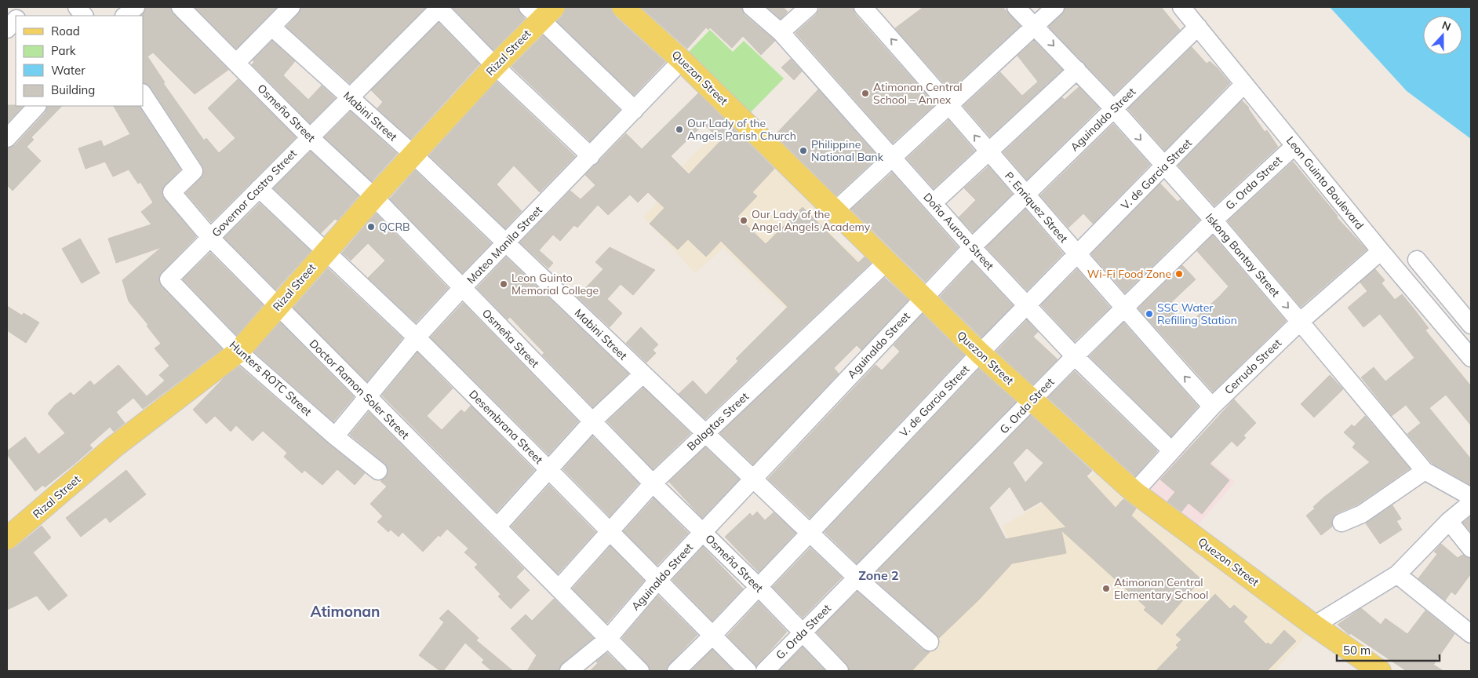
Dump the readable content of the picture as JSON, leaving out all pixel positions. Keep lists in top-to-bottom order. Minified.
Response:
{"streets":{"main road":["Rizal Street","Quezon Street"],"street":["Osmeña Street","Mabini Street","Aguinaldo Street","V. de Garcia Street","G. Orda Street","Leon Guinto Boulevard","Governor Castro Street","P. Enriquez Street","Doña Aurora Street","Mateo Manila Street","Iskong Bantay Street","Cerrudo Street","Hunters ROTC Street","Doctor Ramon Soler Street","Balagtas Street","Desembrana Street"]},"crossings":[["Rizal Street","Osmeña Street"],["Rizal Street","Mabini Street"],["Rizal Street","Hunters ROTC Street"],["Rizal Street","Doctor Ramon Soler Street"],["Rizal Street","Desembrana Street"],["Quezon Street","Aguinaldo Street"],["Quezon Street","V. de Garcia Street"],["Quezon Street","G. Orda Street"],["Quezon Street","Mateo Manila Street"],["Quezon Street","Cerrudo Street"],["Quezon Street","Balagtas Street"],["Osmeña Street","Aguinaldo Street"],["Osmeña Street","V. de Garcia Street"],["Osmeña Street","G. Orda Street"],["Osmeña Street","Governor Castro Street"],["Osmeña Street","Mateo Manila Street"],["Osmeña Street","Balagtas Street"],["Mabini Street","Aguinaldo Street"],["Mabini Street","V. de Garcia Street"],["Mabini Street","G. Orda Street"],["Mabini Street","Governor Castro Street"],["Mabini Street","Mateo Manila Street"],["Mabini Street","Balagtas Street"],["Aguinaldo Street","Leon Guinto Boulevard"],["Aguinaldo Street","P. Enriquez Street"],["Aguinaldo Street","Doña Aurora Street"],["Aguinaldo Street","Iskong Bantay Street"],["Aguinaldo Street","Doctor Ramon Soler Street"],["Aguinaldo Street","Desembrana Street"],["V. de Garcia Street","Leon Guinto Boulevard"],["V. de Garcia Street","P. Enriquez Street"],["V. de Garcia Street","Doña Aurora Street"],["V. de Garcia Street","Iskong Bantay Street"],["V. de Garcia Street","Desembrana Street"],["G. Orda Street","Leon Guinto Boulevard"],["G. Orda Street","P. Enriquez Street"],["G. Orda Street","Doña Aurora Street"],["G. Orda Street","Iskong Bantay Street"],["Leon Guinto Boulevard","Cerrudo Street"],["Governor Castro Street","Hunters ROTC Street"],["Governor Castro Street","Doctor Ramon Soler Street"],["Governor Castro Street","Desembrana Street"],["P. Enriquez Street","Cerrudo Street"],["Doña Aurora Street","Cerrudo Street"],["Mateo Manila Street","Hunters ROTC Street"],["Mateo Manila Street","Doctor Ramon Soler Street"],["Mateo Manila Street","Desembrana Street"],["Iskong Bantay Street","Cerrudo Street"],["Doctor Ramon Soler Street","Balagtas Street"],["Balagtas Street","Desembrana Street"]],"one_way":["P. Enriquez Street","Iskong Bantay Street"],"districts":["Zone 2","Atimonan"],"places":["Atimonan Central School – Annex","Our Lady of the Angels Parish Church","Philippine National Bank","Our Lady of the Angel Angels Academy","QCRB","Wi-Fi Food Zone","Leon Guinto Memorial College","SSC Water Refilling Station","Atimonan Central Elementary School"],"legend":["Road","Park","Water","Building"],"scale_bar":"50 m","north":"top"}
